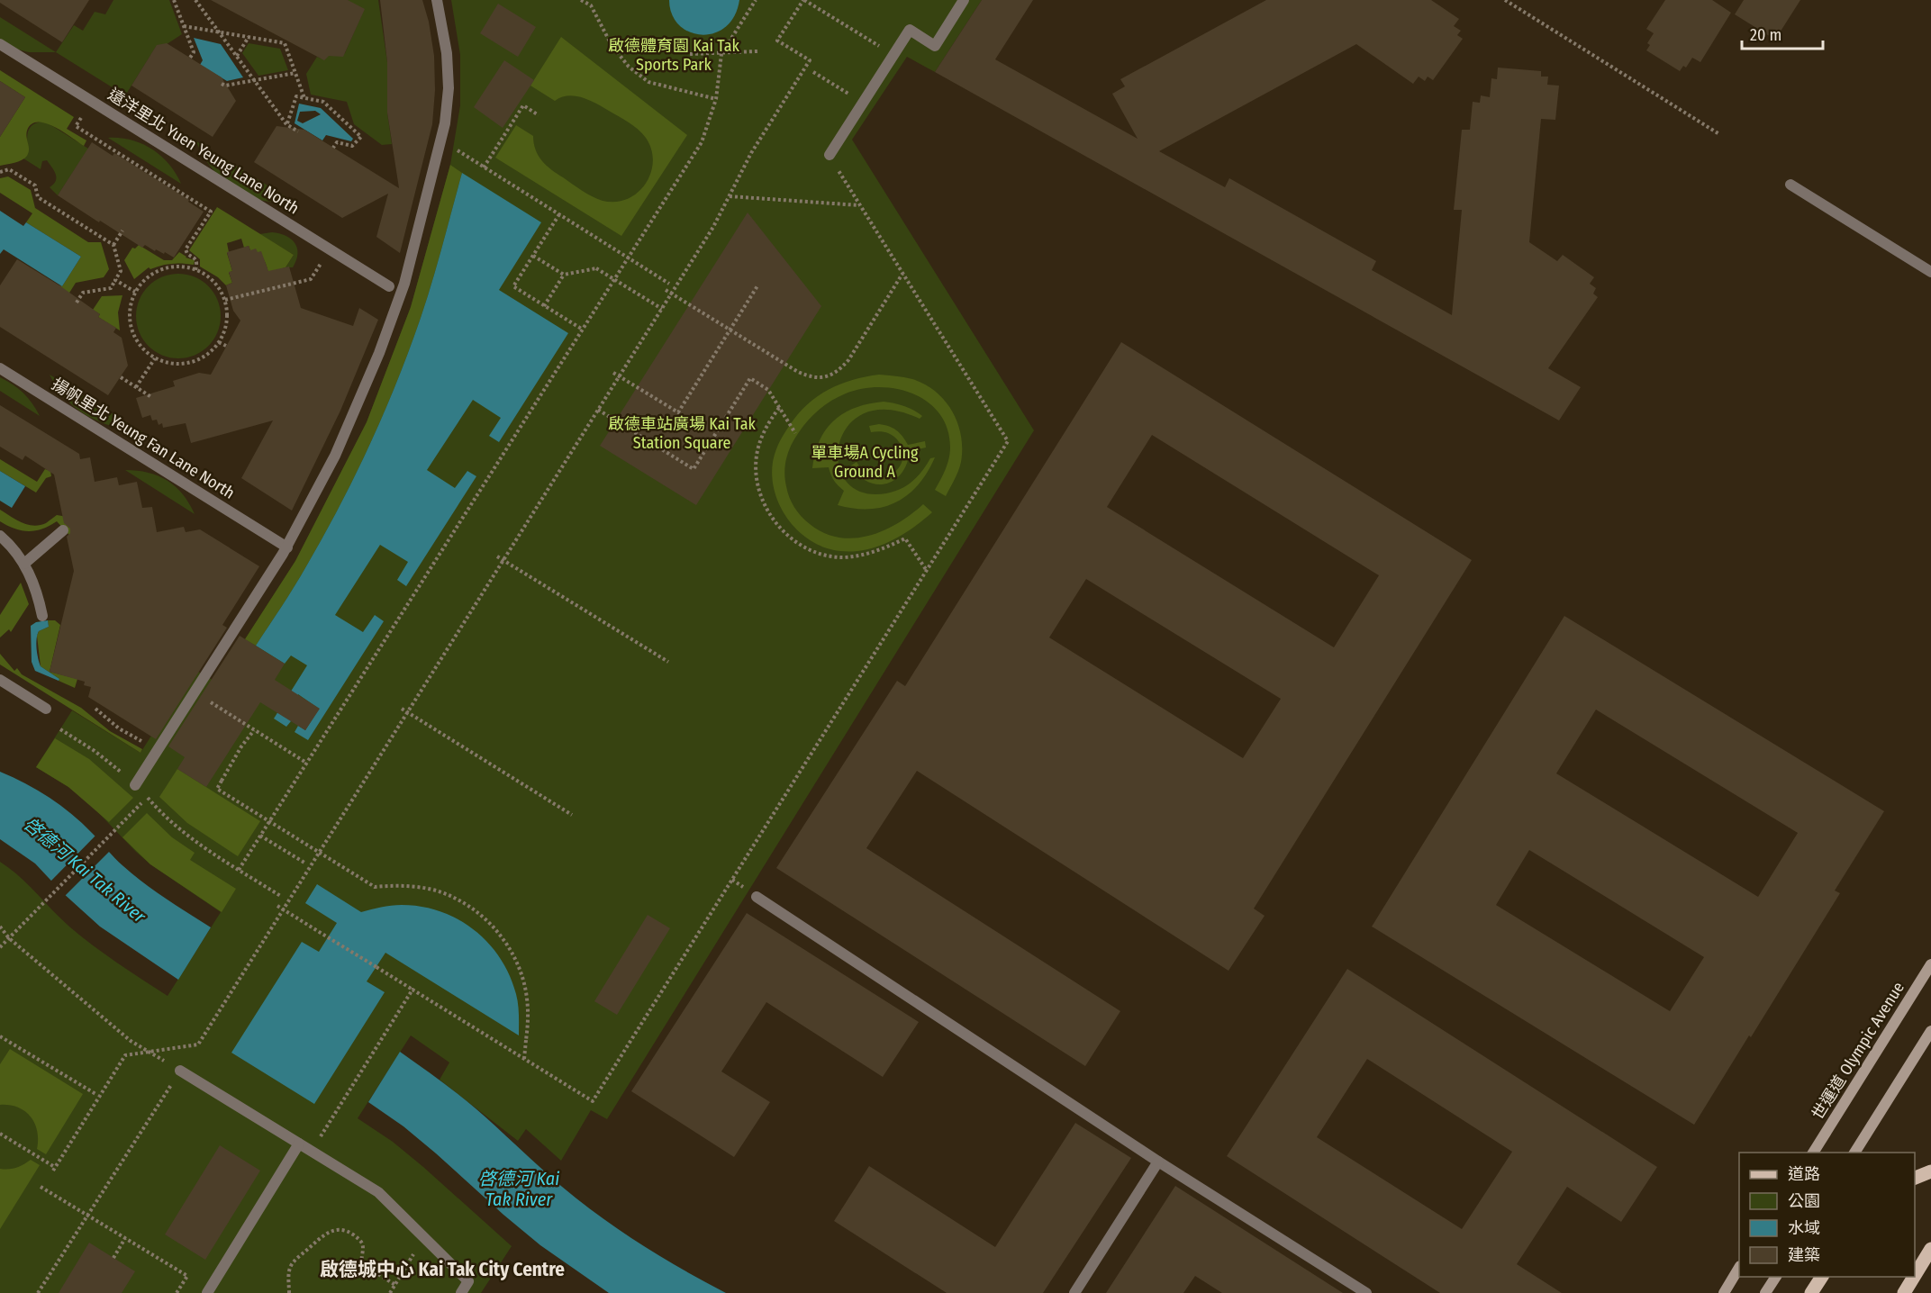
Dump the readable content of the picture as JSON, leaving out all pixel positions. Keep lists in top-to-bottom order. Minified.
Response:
{"streets":{"main road":["世運道 Olympic Avenue"],"street":["遠洋里北 Yuen Yeung Lane North","揚帆里北 Yeung Fan Lane North"]},"districts":["啟德城中心 Kai Tak City Centre"],"water":["啓德河 Kai Tak River"],"parks":["啟德體育園 Kai Tak Sports Park","啟德車站廣場 Kai Tak Station Square","單車場A Cycling Ground A"],"legend":["道路","公園","水域","建築"],"scale_bar":"20 m"}
